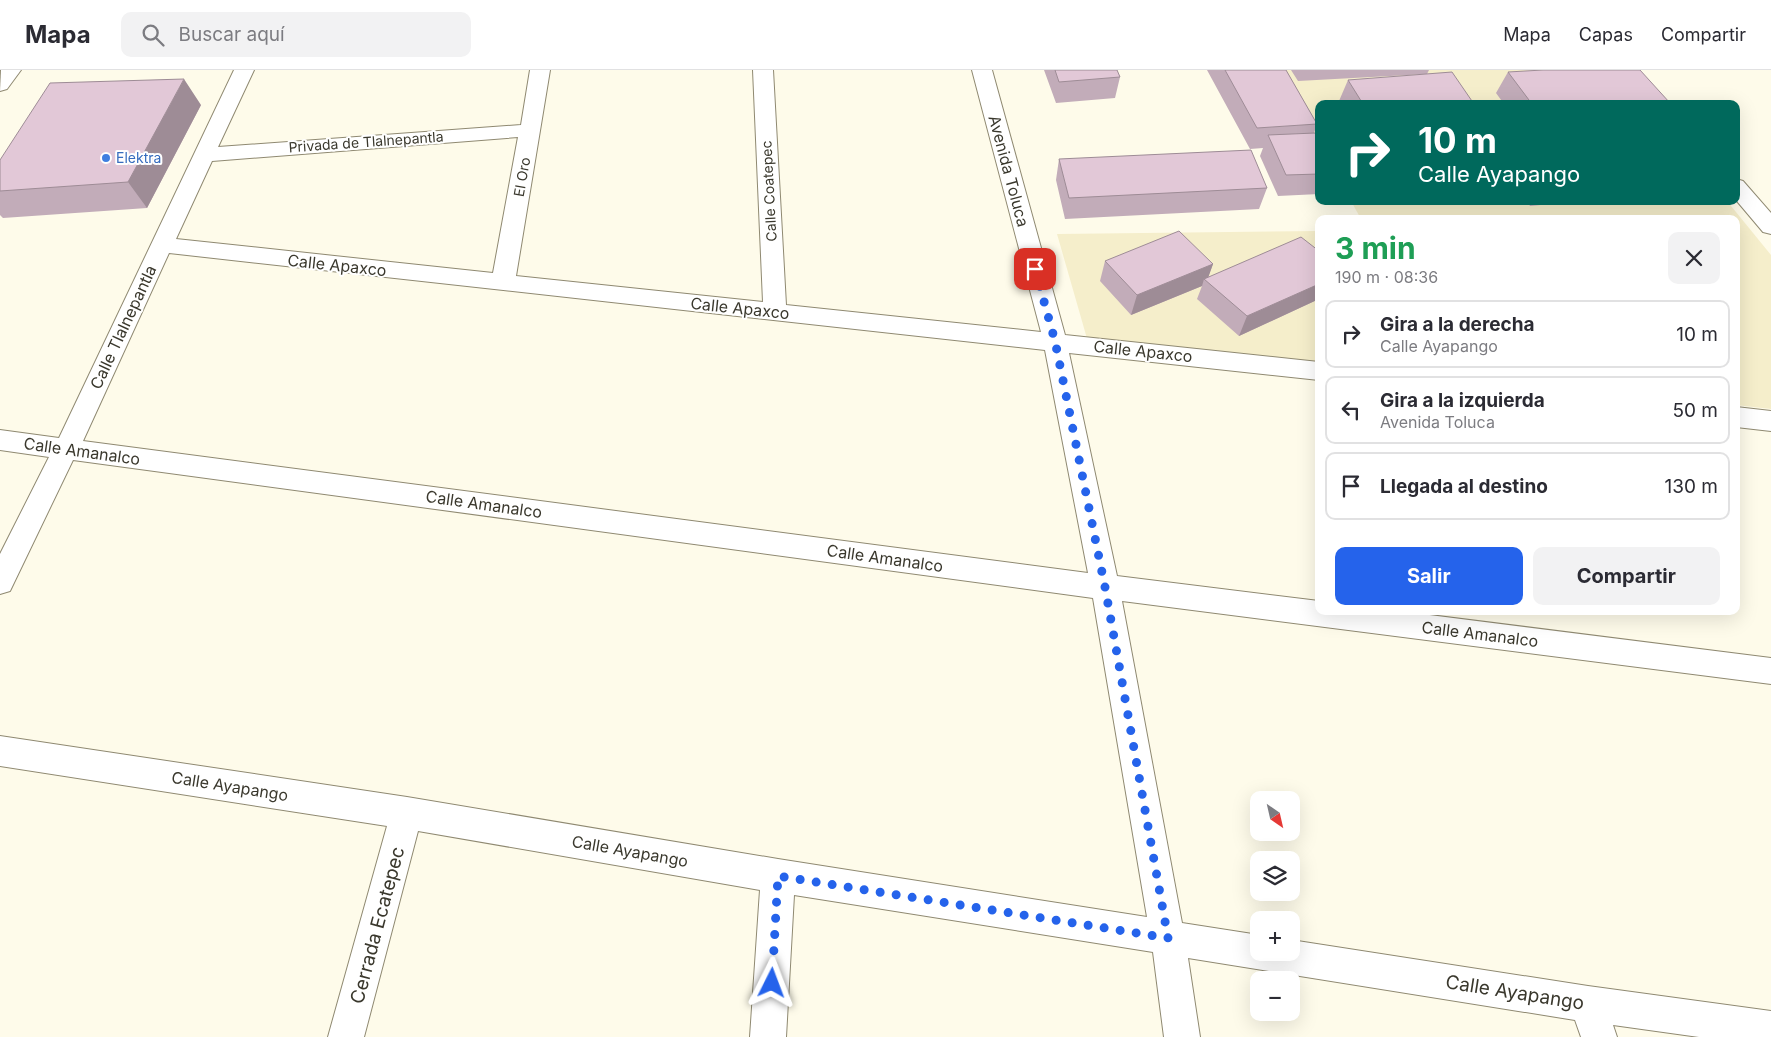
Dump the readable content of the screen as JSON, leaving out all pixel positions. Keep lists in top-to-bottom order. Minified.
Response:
{"streets":{"street":["Privada de Tlalnepantla","Avenida Toluca","El Oro","Calle Coatepec","Calle Apaxco","Calle Tlalnepantla","Calle Amanalco","Calle Ayapango","Cerrada Ecatepec"]},"crossings":[["Privada de Tlalnepantla","El Oro"],["Privada de Tlalnepantla","Calle Tlalnepantla"],["Avenida Toluca","Calle Apaxco"],["Avenida Toluca","Calle Amanalco"],["Avenida Toluca","Calle Ayapango"],["El Oro","Calle Apaxco"],["Calle Coatepec","Calle Apaxco"],["Calle Apaxco","Calle Tlalnepantla"],["Calle Tlalnepantla","Calle Amanalco"],["Calle Ayapango","Cerrada Ecatepec"]],"places":["Elektra"],"north":"bottom right","page":{"header":"Mapa","search":"Buscar aquí","nav":["Mapa","Capas","Compartir"],"turn":["10 m","Calle Ayapango"],"heading":["3 min","190 m · 08:36"],"list":[{"name":"Gira a la derecha","note":"Calle Ayapango","value":"10 m"},{"name":"Gira a la izquierda","note":"Avenida Toluca","value":"50 m"},{"name":"Llegada al destino","value":"130 m"}],"buttons":["Salir","Compartir"],"map_buttons":["+","−"]}}
